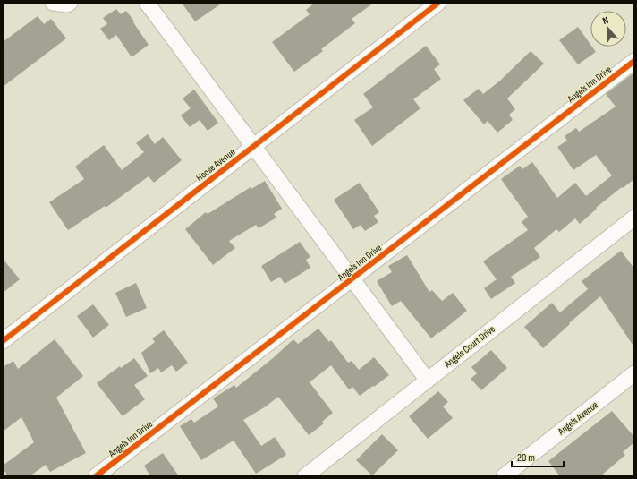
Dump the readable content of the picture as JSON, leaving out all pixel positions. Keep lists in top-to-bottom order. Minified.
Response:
{"streets":{"street":["Angels Inn Drive","Hoose Avenue","Angels Court Drive","Angels Avenue"]},"scale_bar":"20 m","north":"top"}
